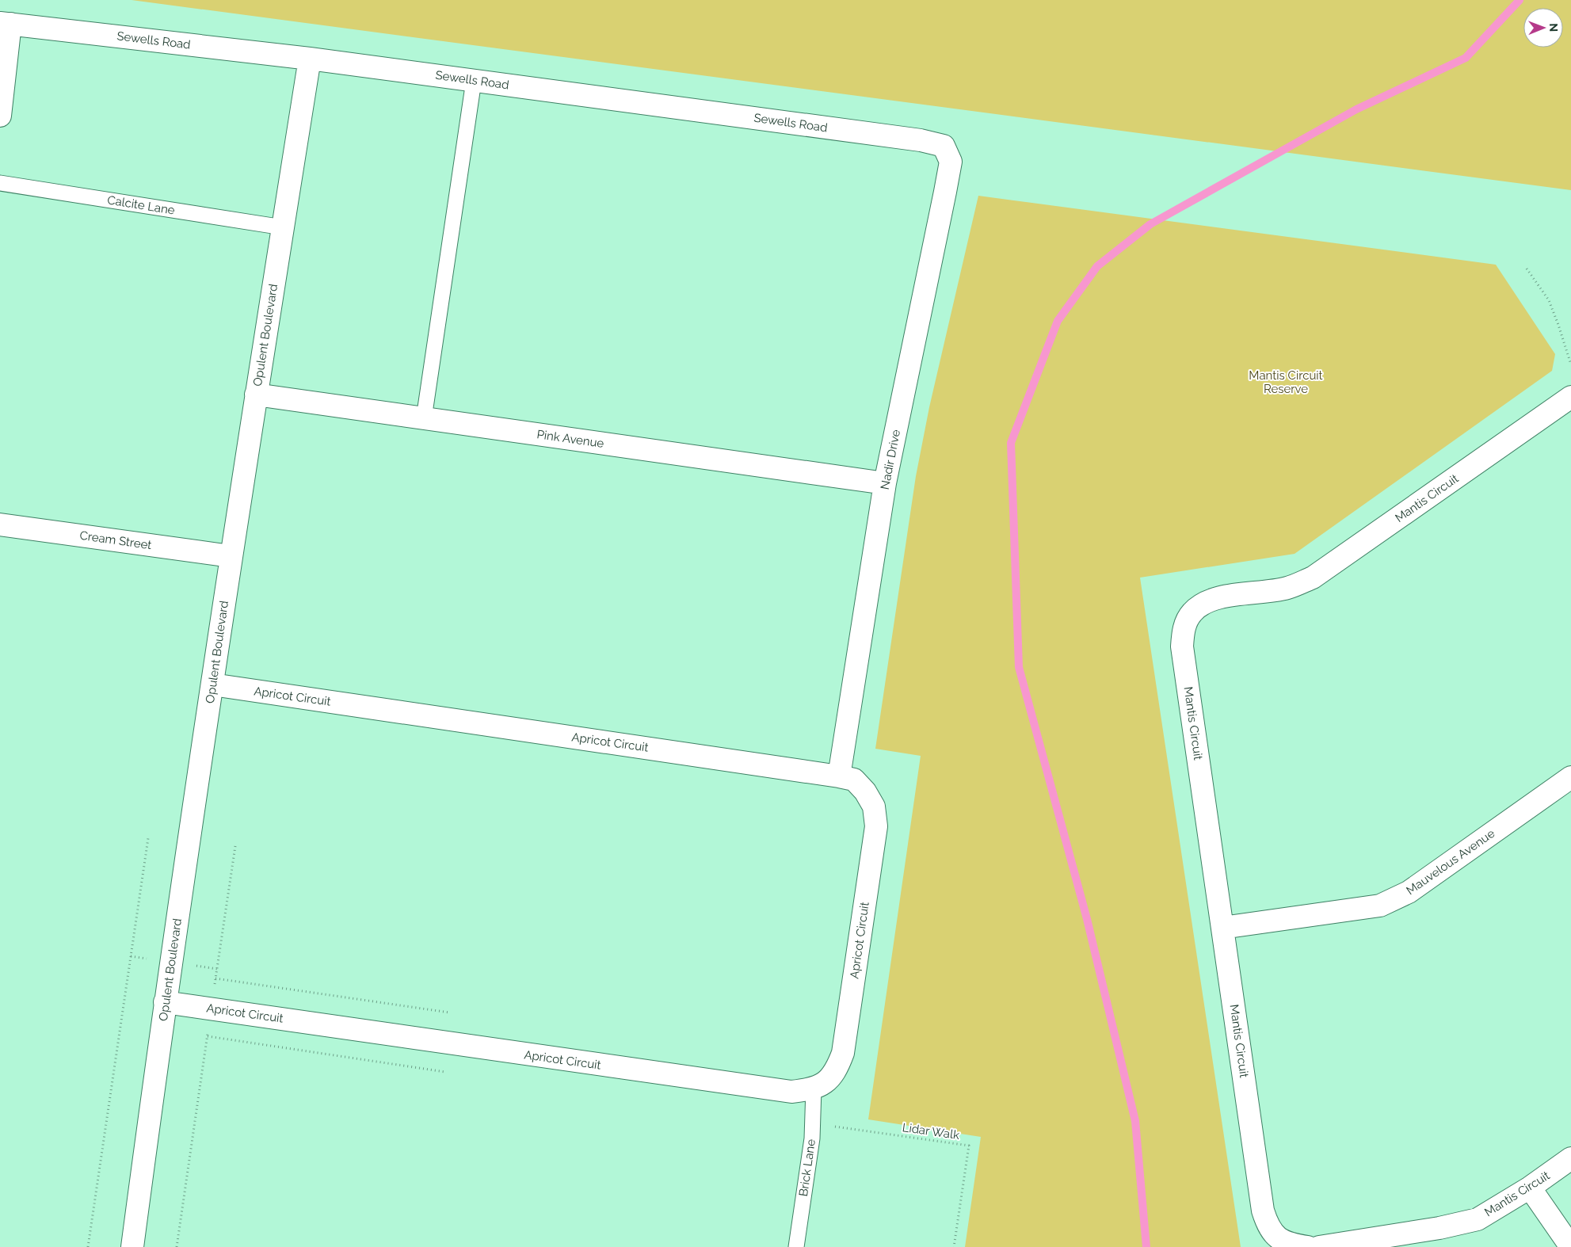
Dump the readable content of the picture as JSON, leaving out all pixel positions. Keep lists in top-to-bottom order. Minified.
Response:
{"streets":{"street":["Sewells Road","Opulent Boulevard","Pink Avenue","Nadir Drive","Mantis Circuit","Cream Street","Apricot Circuit","Mauvelous Avenue"],"lane":["Calcite Lane","Brick Lane"],"path":["Lidar Walk"]},"crossings":[["Sewells Road","Opulent Boulevard"],["Sewells Road","Nadir Drive"],["Calcite Lane","Opulent Boulevard"],["Opulent Boulevard","Pink Avenue"],["Opulent Boulevard","Cream Street"],["Opulent Boulevard","Apricot Circuit"],["Pink Avenue","Nadir Drive"],["Nadir Drive","Apricot Circuit"],["Mantis Circuit","Mauvelous Avenue"],["Apricot Circuit","Brick Lane"],["Lidar Walk","Brick Lane"]],"parks":["Mantis Circuit Reserve"],"north":"right"}
